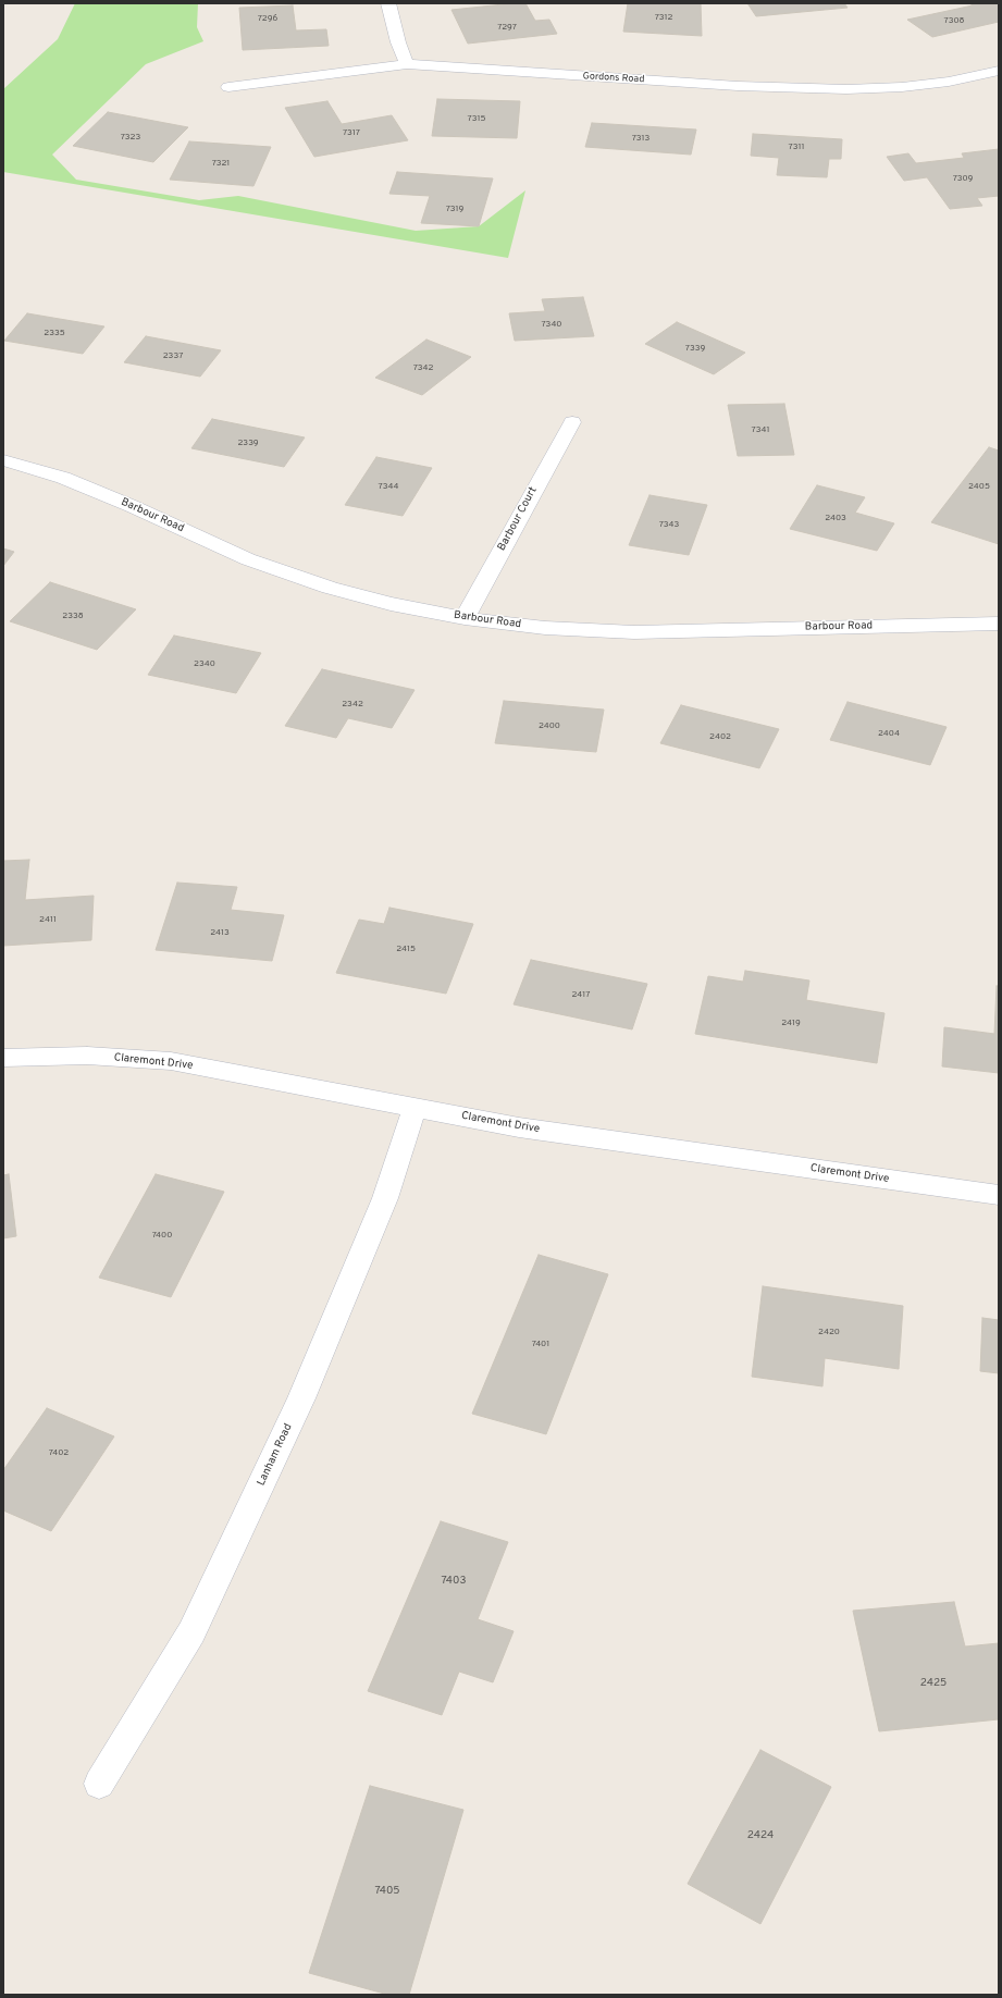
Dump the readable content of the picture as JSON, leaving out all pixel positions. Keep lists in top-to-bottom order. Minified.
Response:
{"streets":{"street":["Gordons Road","Barbour Road","Barbour Court","Claremont Drive","Lanham Road"]},"crossings":[["Barbour Road","Barbour Court"],["Claremont Drive","Lanham Road"]],"house_numbers":["7312","7296","7308","7297","7315","7317","7323","7313","7311","7321","7309","7319","7340","2335","7339","2337","7342","7341","2339","7344","2405","2403","7343","2338","2340","2342","2400","2404","2402","2411","2413","2415","2417","2419","7400","2420","7401","7402","7403","2425","2424","7405"]}
